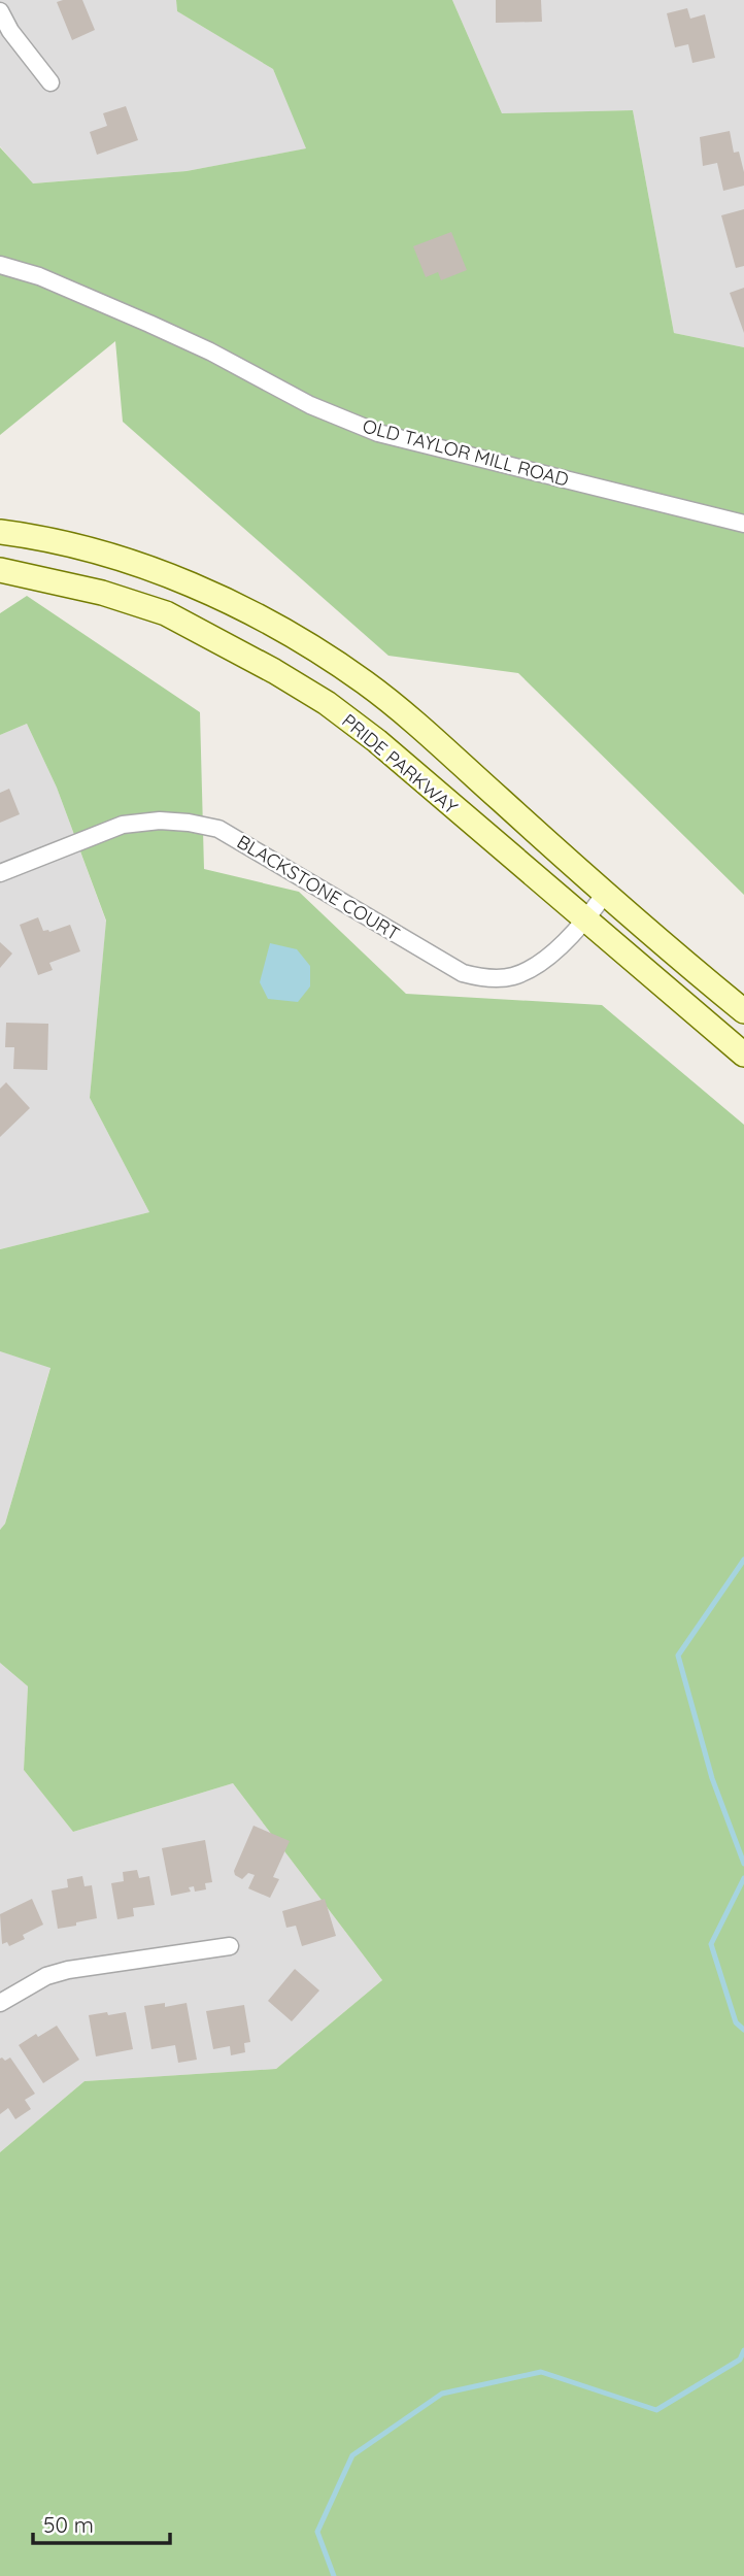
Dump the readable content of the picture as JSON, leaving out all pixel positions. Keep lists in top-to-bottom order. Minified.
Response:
{"streets":{"main road":["PRIDE PARKWAY"],"street":["OLD TAYLOR MILL ROAD","BLACKSTONE COURT"]},"crossings":[["PRIDE PARKWAY","BLACKSTONE COURT"]],"scale_bar":"50 m"}
